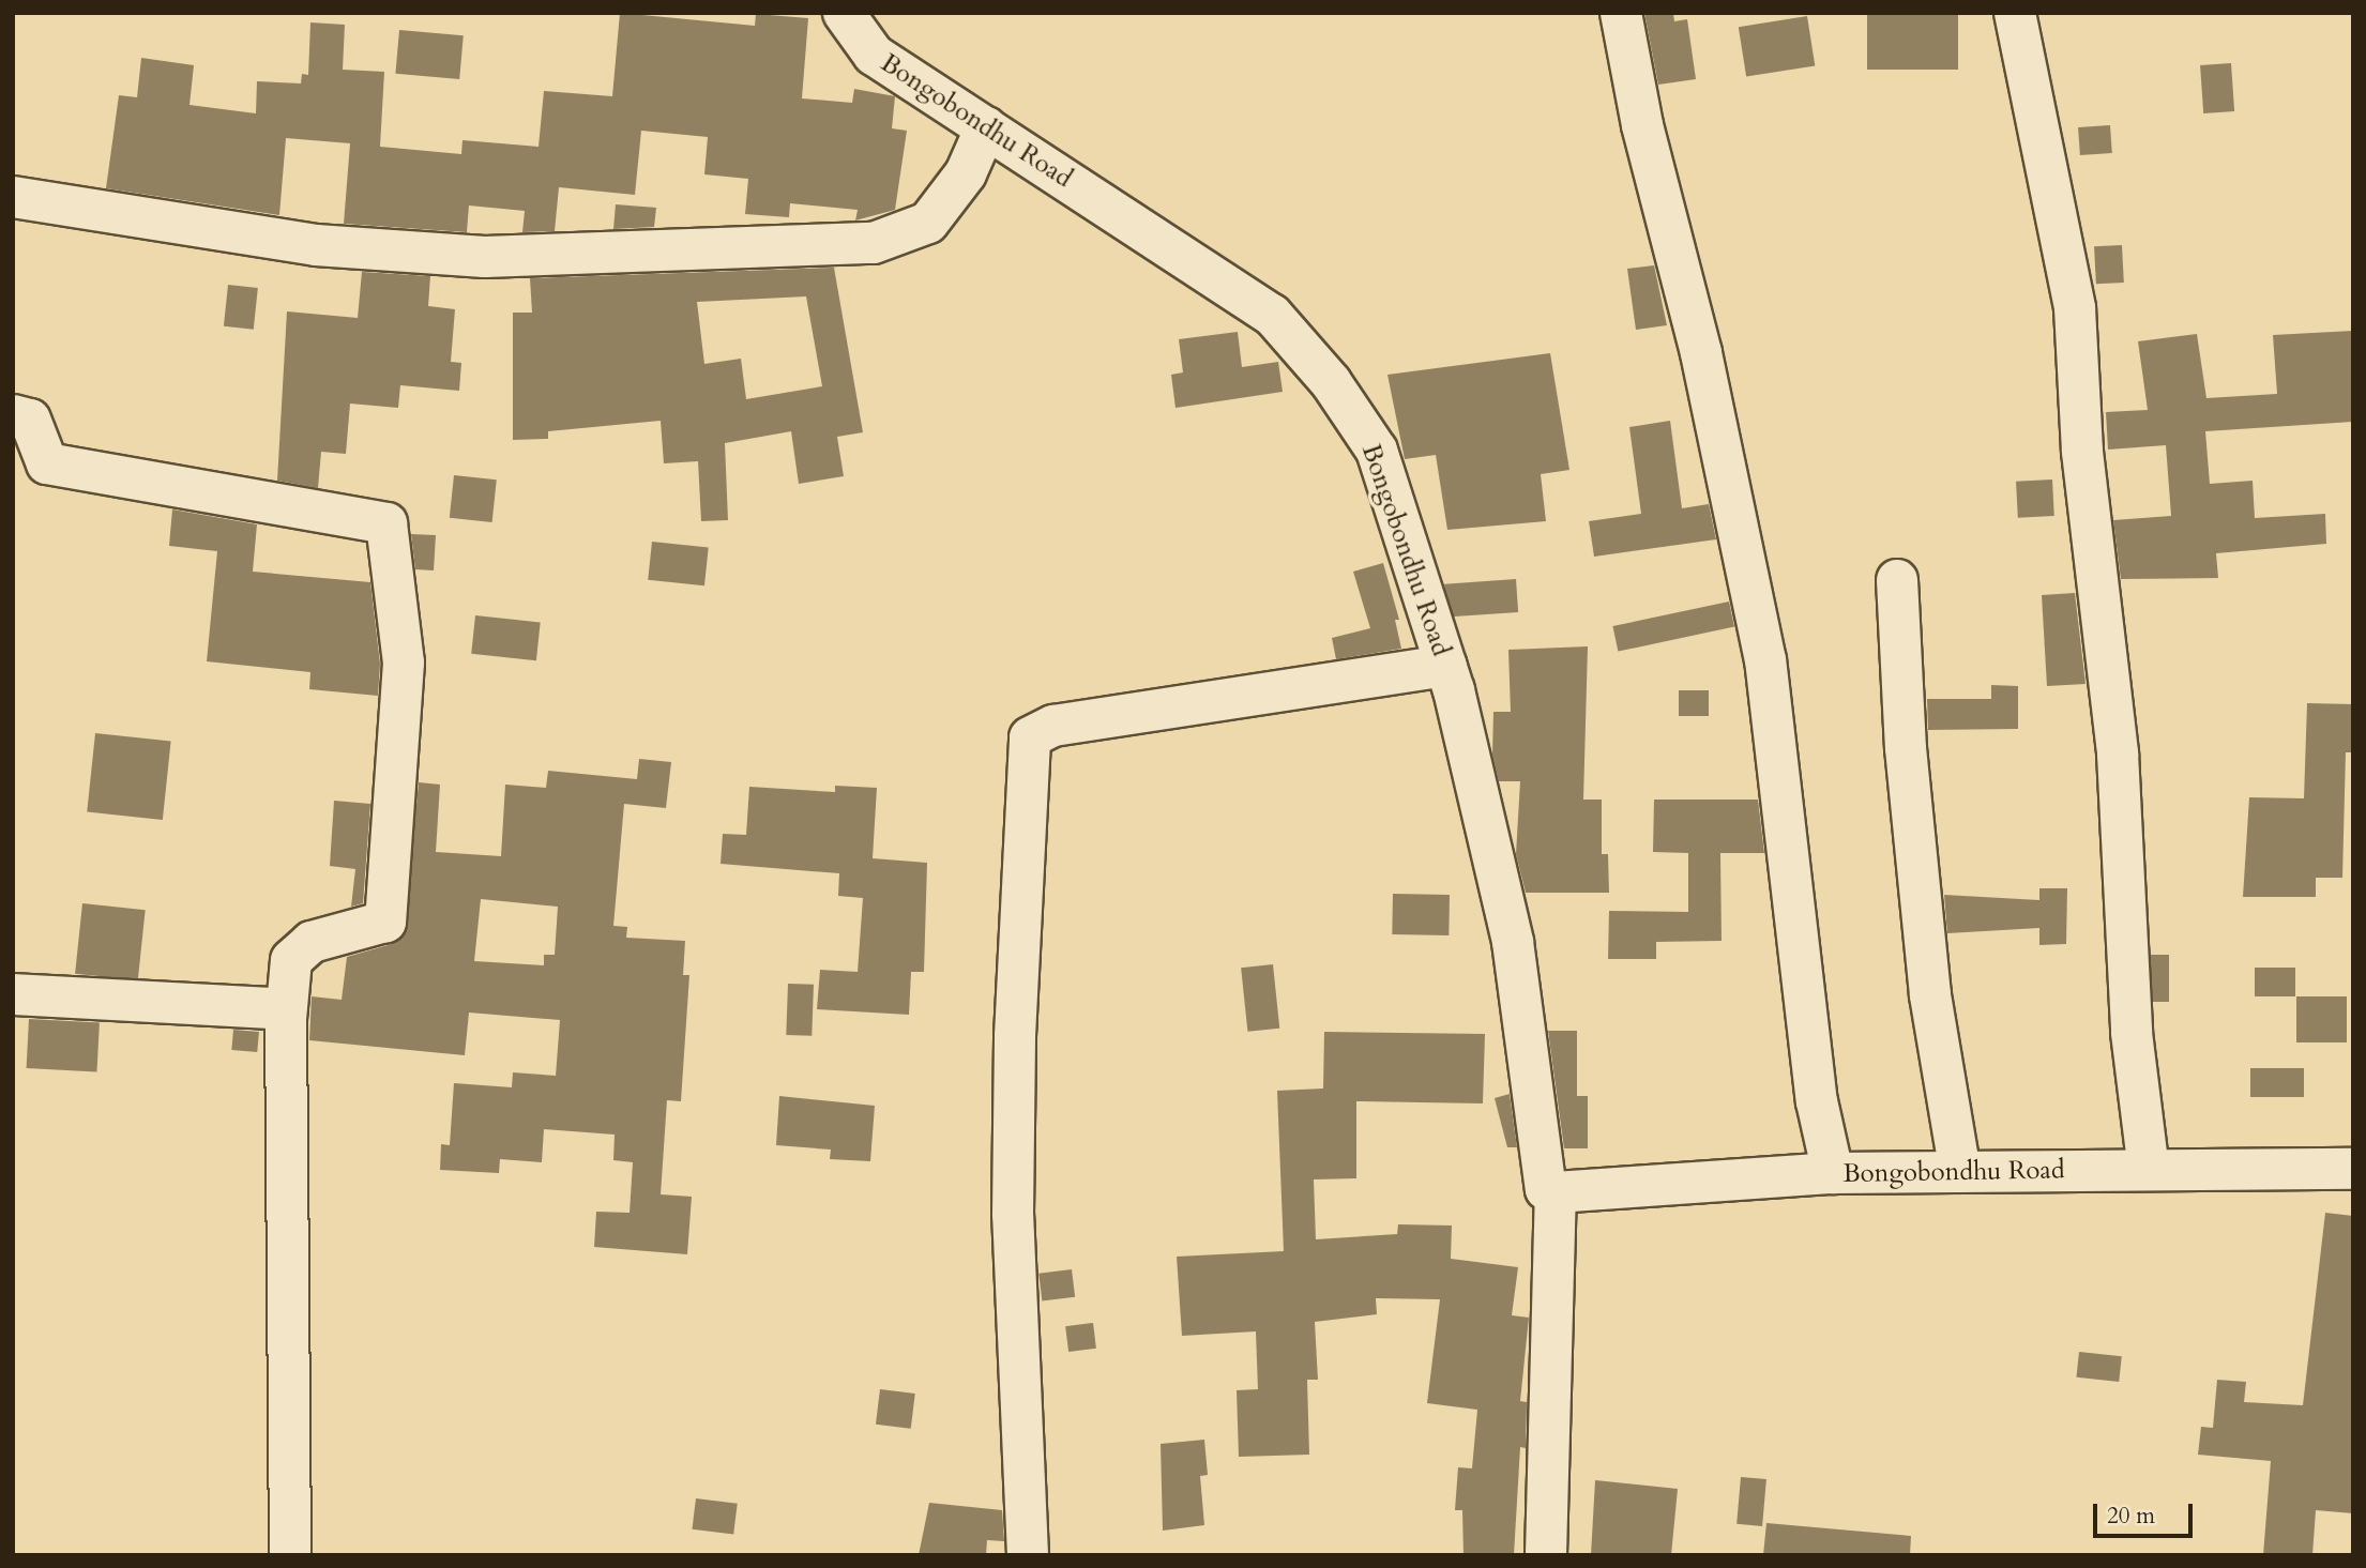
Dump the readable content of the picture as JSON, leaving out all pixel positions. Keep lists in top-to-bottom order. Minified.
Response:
{"streets":{"street":["Bongobondhu Road"]},"scale_bar":"20 m"}
